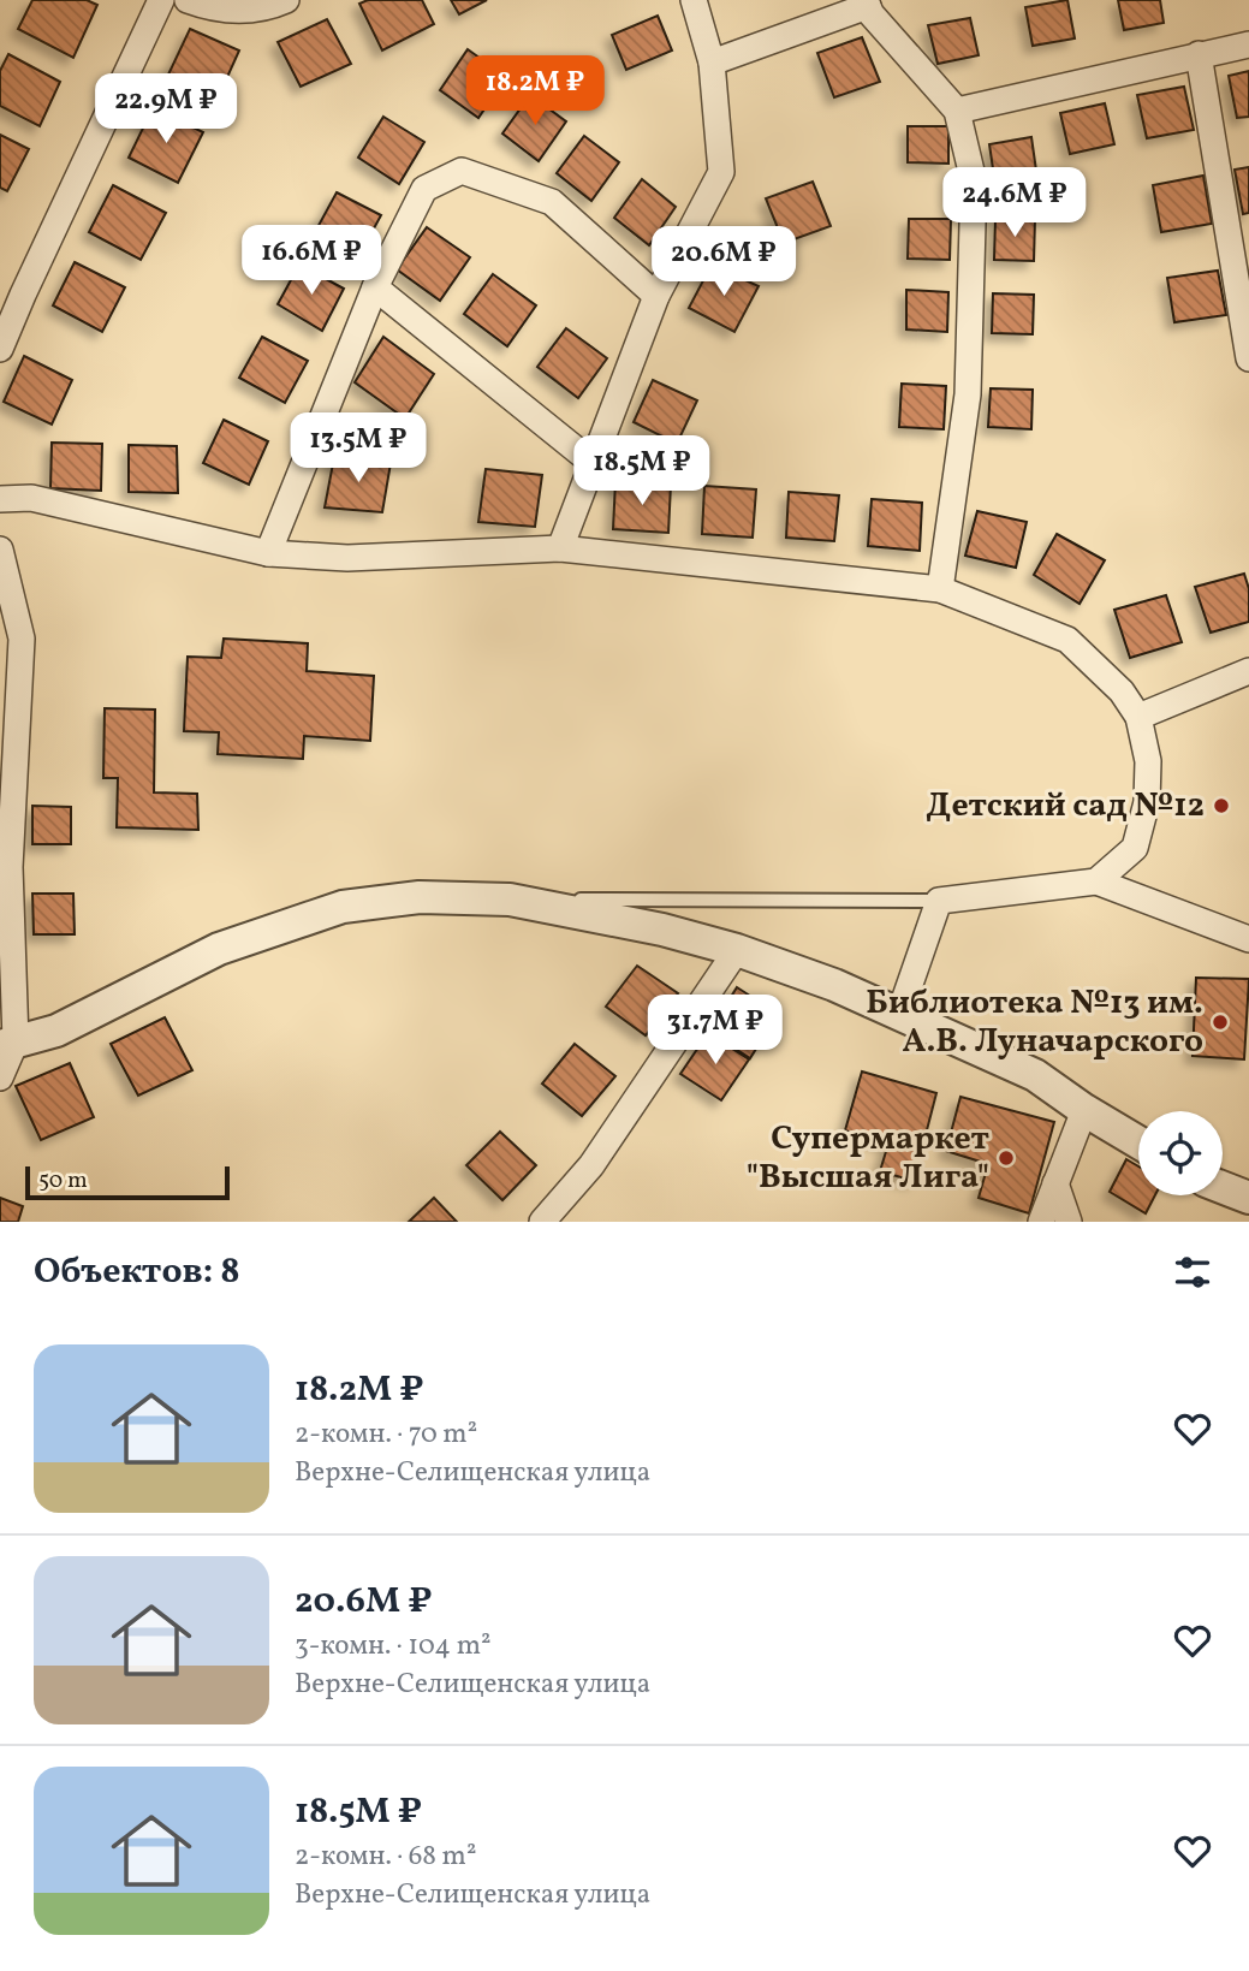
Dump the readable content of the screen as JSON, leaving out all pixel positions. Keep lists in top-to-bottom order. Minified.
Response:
{"places":["Детский сад №12","Библиотека №13 им. А.В. Луначарского","Супермаркет \"Высшая Лига\""],"scale_bar":"50 m","page":{"price":["18.2M ₽","22.9M ₽","24.6M ₽","16.6M ₽","20.6M ₽","13.5M ₽","18.5M ₽","31.7M ₽"],"scale":"50 m","heading":"Объектов: 8","list":[{"name":"18.2M ₽","note":"2-комн. · 70 m² · Верхне-Селищенская улица"},{"name":"20.6M ₽","note":"3-комн. · 104 m² · Верхне-Селищенская улица"},{"name":"18.5M ₽","note":"2-комн. · 68 m² · Верхне-Селищенская улица"}]}}
